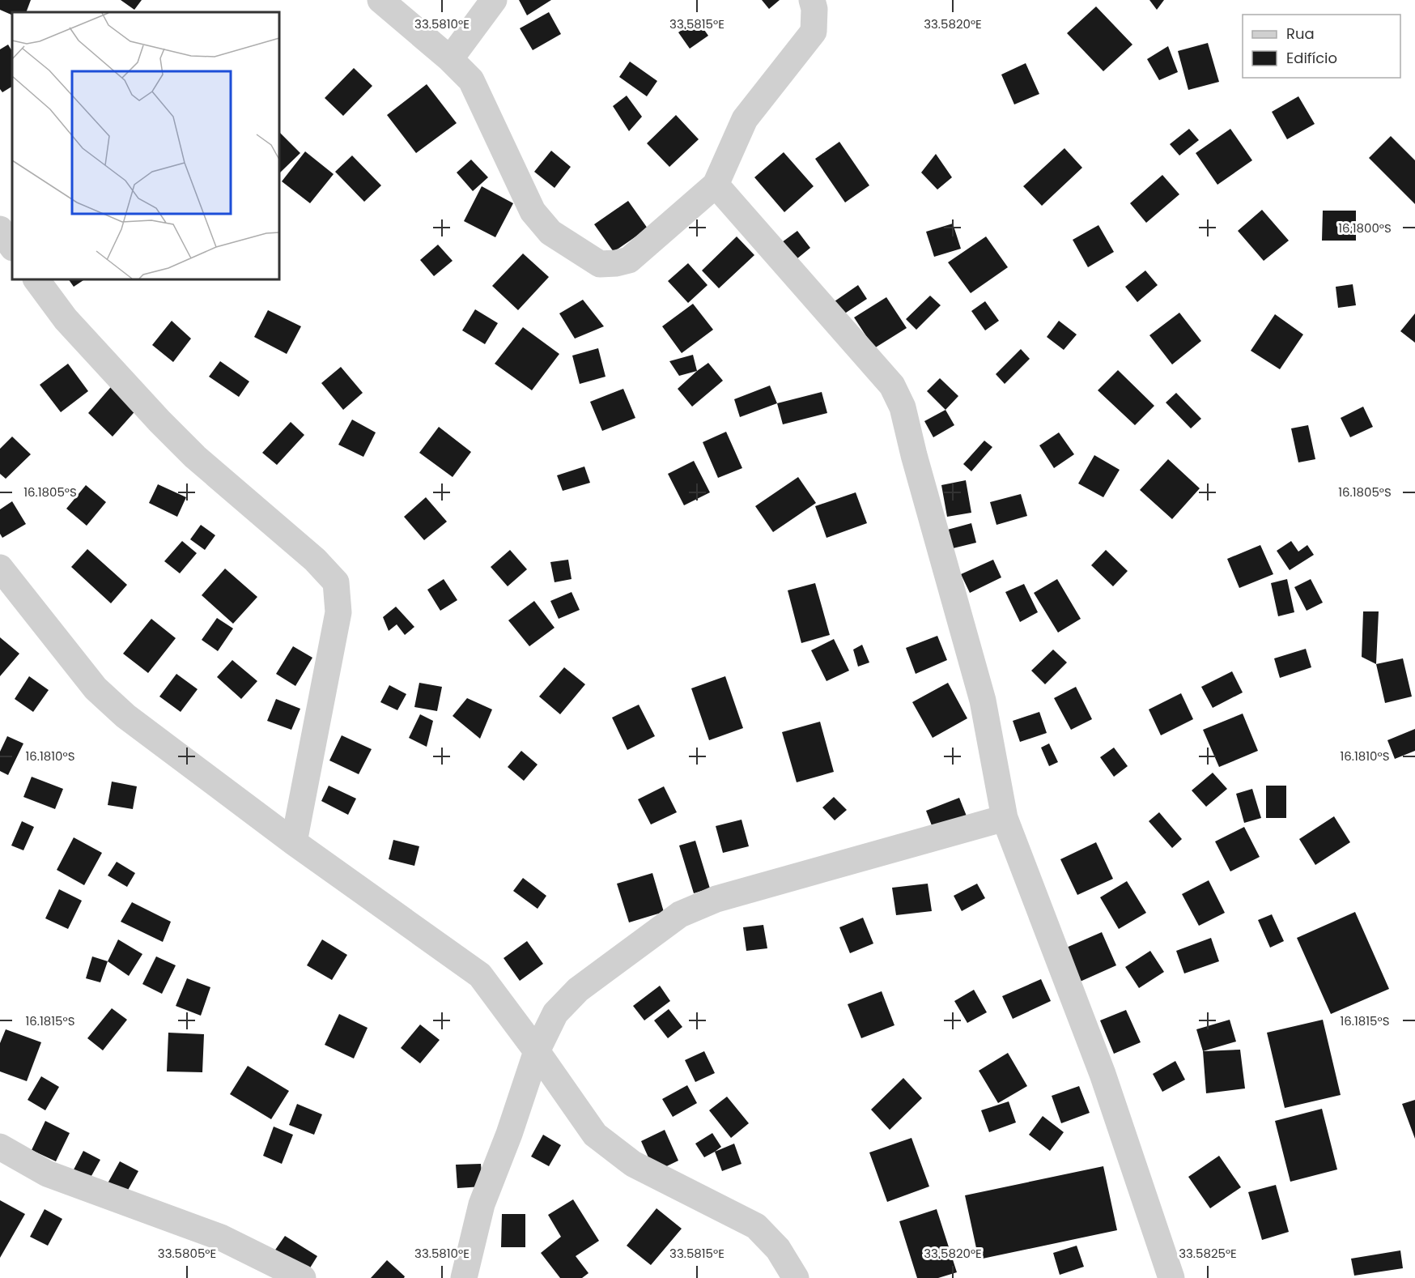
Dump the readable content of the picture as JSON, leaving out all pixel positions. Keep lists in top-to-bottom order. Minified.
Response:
{"legend":["Rua","Edifício"],"coordinates":["33.5810°E","33.5815°E","33.5820°E","16.1800°S","16.1805°S","16.1810°S","16.1815°S","33.5805°E","33.5825°E"]}
